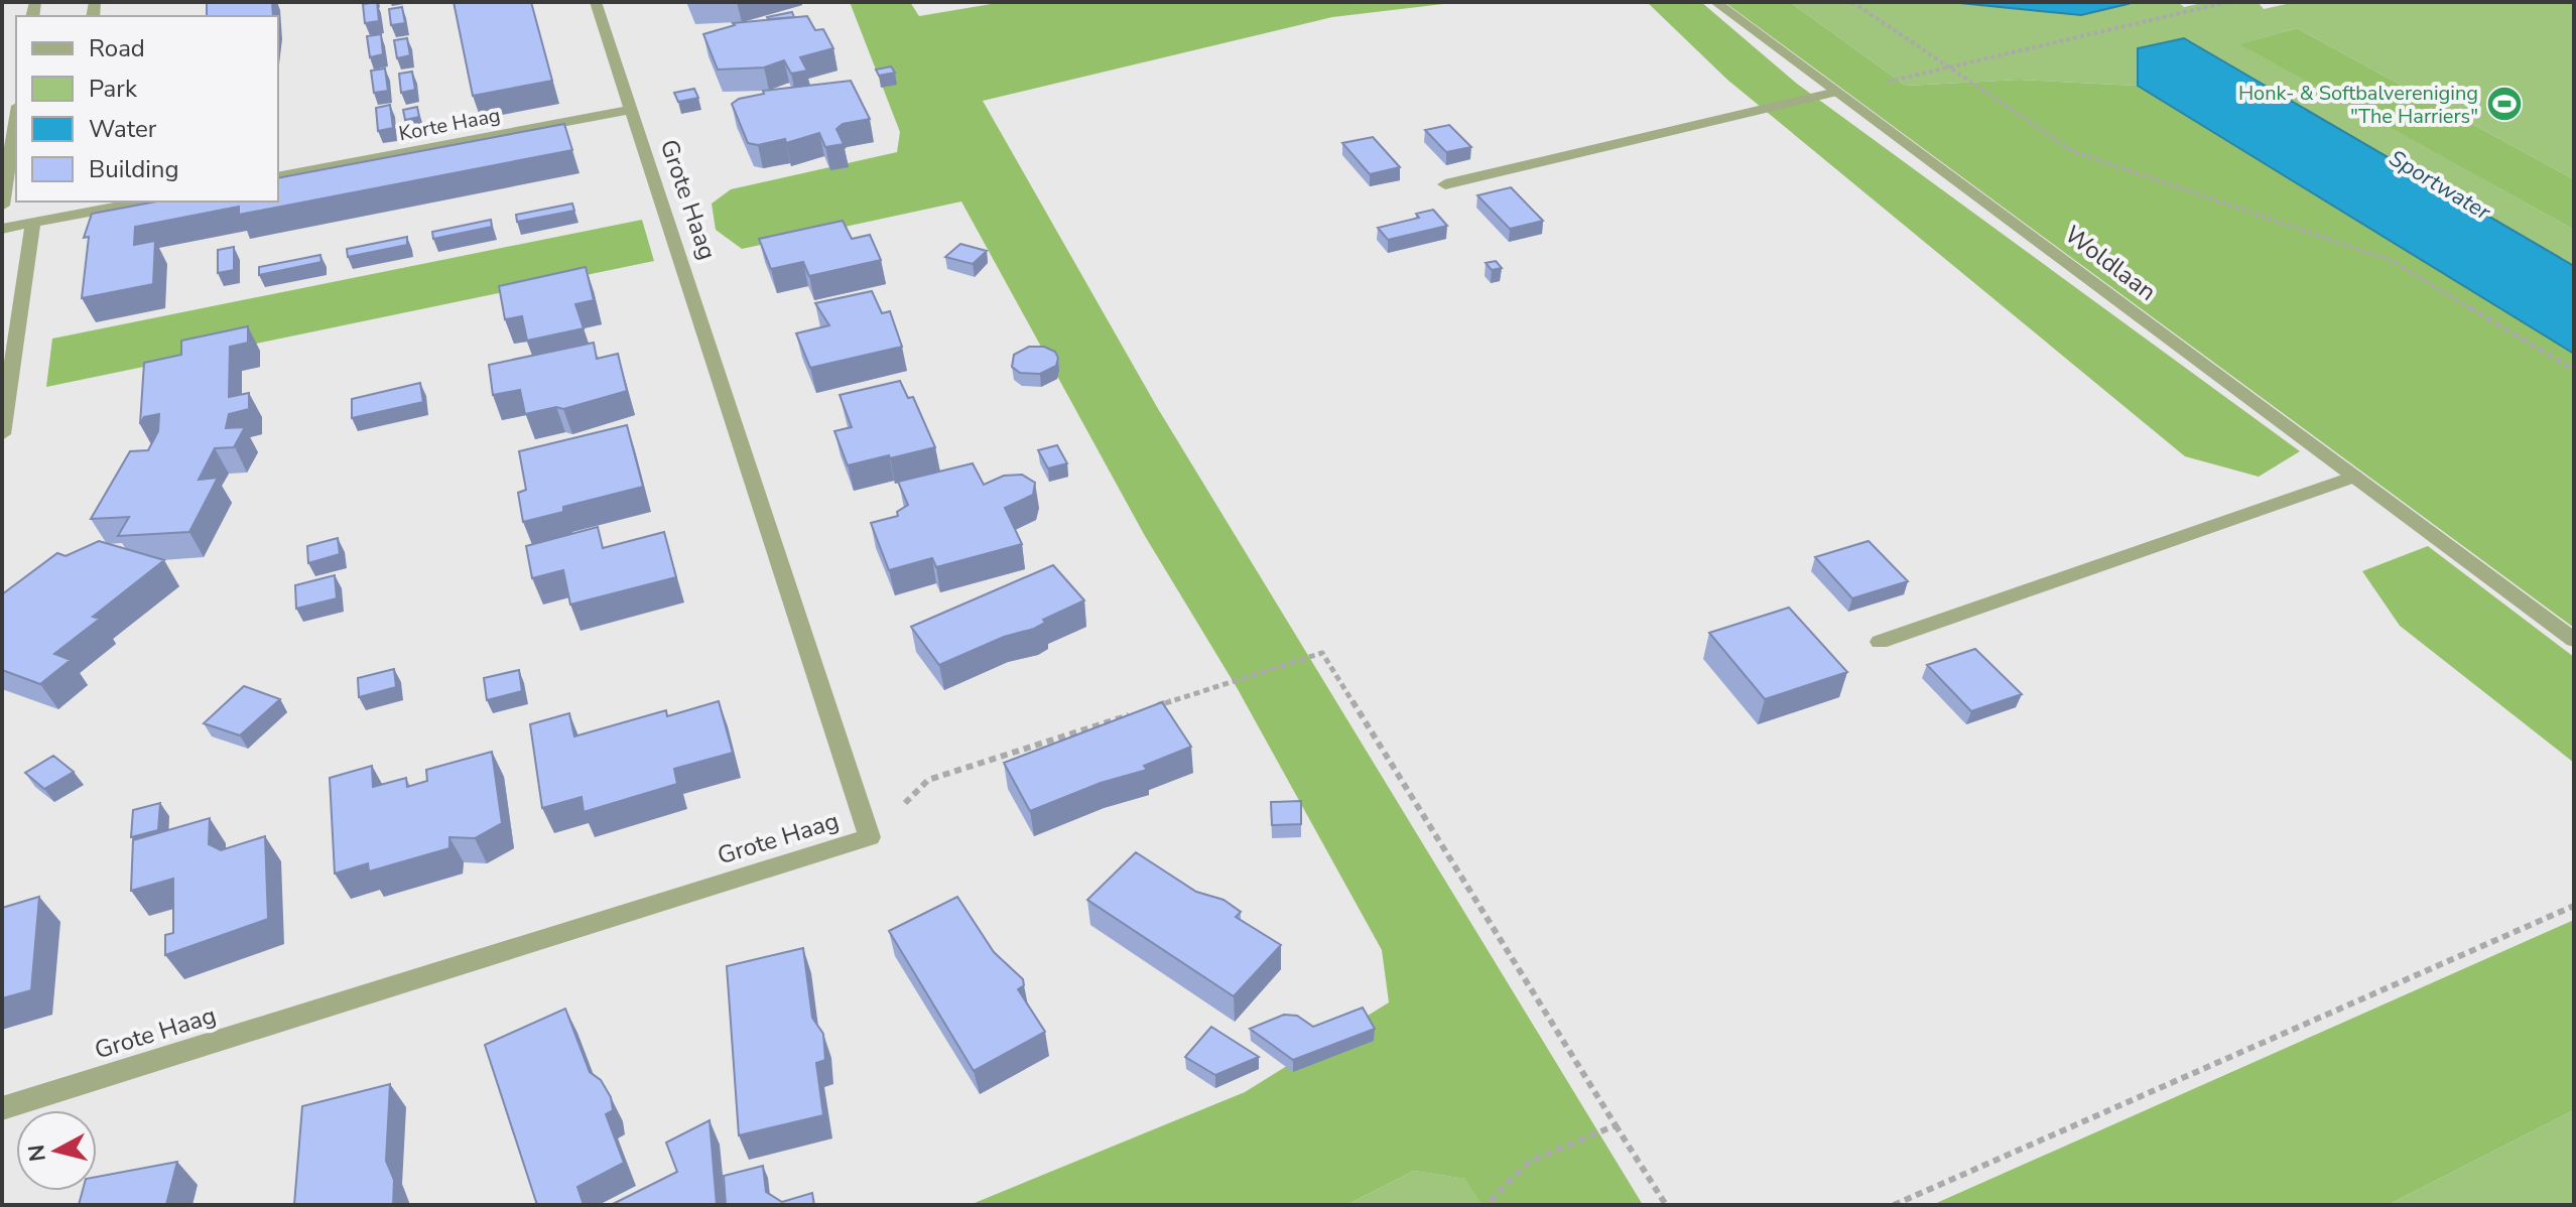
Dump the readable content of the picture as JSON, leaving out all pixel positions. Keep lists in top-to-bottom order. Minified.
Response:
{"streets":{"street":["Korte Haag","Grote Haag","Woldlaan"]},"crossings":[["Korte Haag","Grote Haag"]],"water":["Sportwater"],"places":{"sports":["Honk- & Softbalvereniging \"The Harriers\""]},"legend":["Road","Park","Water","Building"],"north":"left"}
